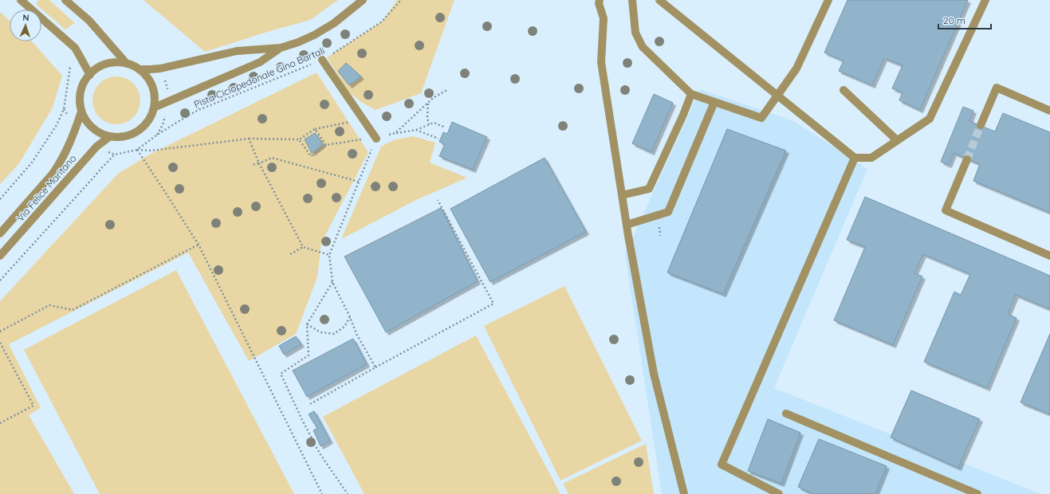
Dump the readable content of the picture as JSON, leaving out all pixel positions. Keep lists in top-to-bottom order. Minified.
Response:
{"streets":{"street":["Via Felice Maritano"],"path":["Pista Ciclopedonale Gino Bartali"]},"scale_bar":"20 m","north":"top"}
